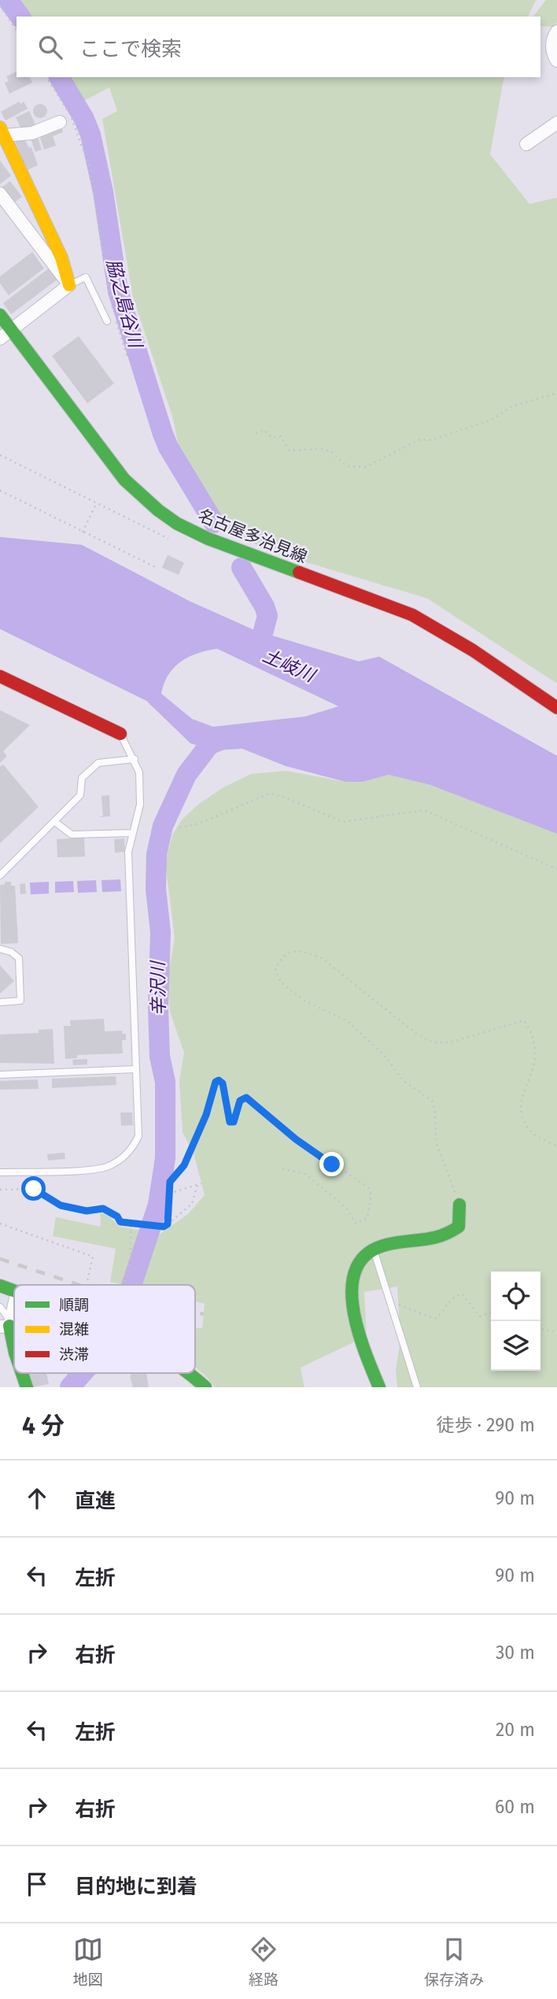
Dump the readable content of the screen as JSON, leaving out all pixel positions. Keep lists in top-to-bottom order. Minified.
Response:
{"streets":{"street":["名古屋多治見線"]},"water":["脇之島谷川","土岐川","辛沢川"],"legend":["順調","混雑","渋滞"],"page":{"search":"ここで検索","heading":["4 分","徒歩 · 290 m"],"list":[["直進","90 m"],["左折","90 m"],["右折","30 m"],["左折","20 m"],["右折","60 m"],"目的地に到着"],"nav":["地図","経路","保存済み"]}}
